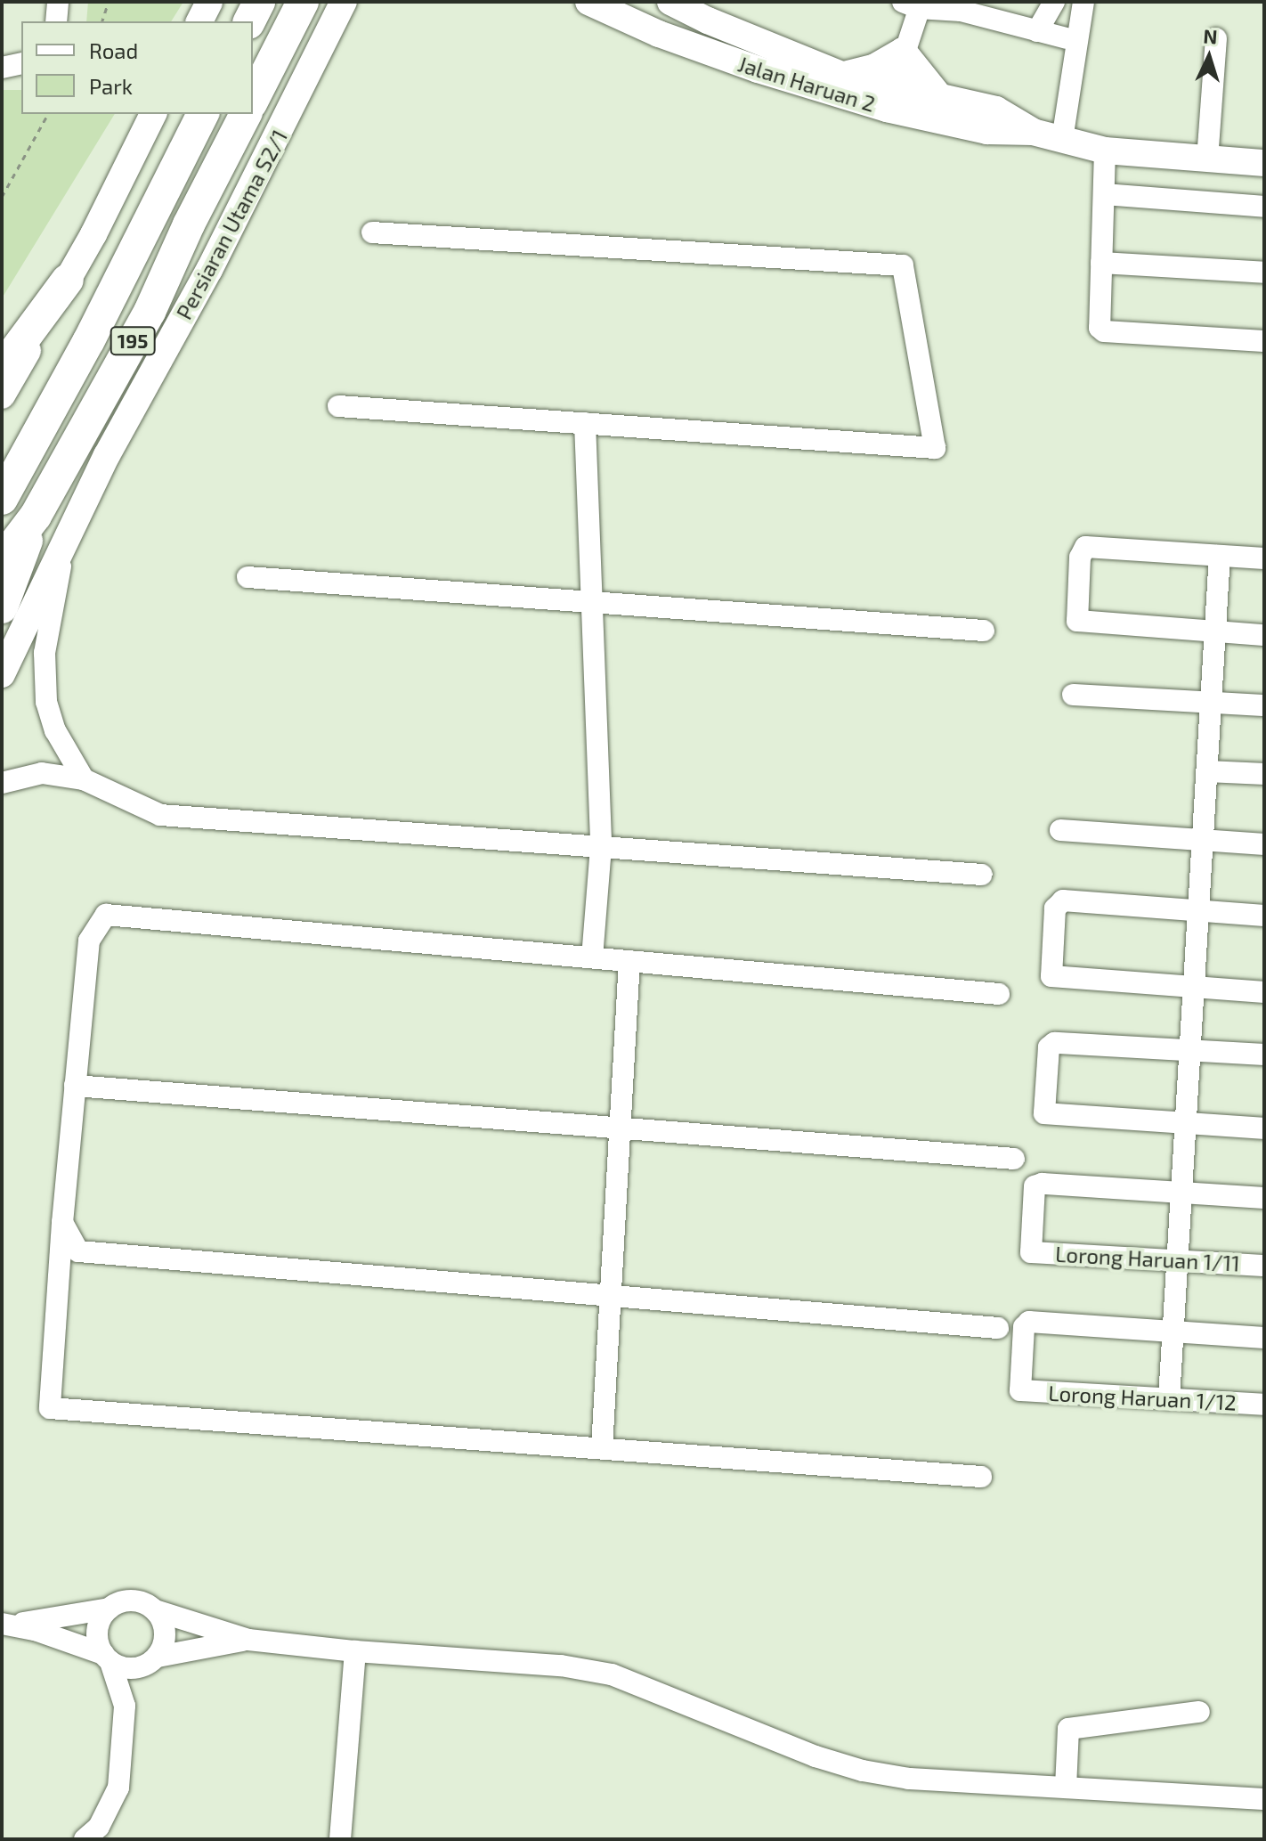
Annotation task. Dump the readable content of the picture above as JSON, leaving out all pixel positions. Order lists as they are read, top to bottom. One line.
{"streets":{"highway":["195"],"main road":["Jalan Haruan 2","Persiaran Utama S2/1"],"street":["Lorong Haruan 1/11","Lorong Haruan 1/12"]},"legend":["Road","Park"],"north":"top"}
